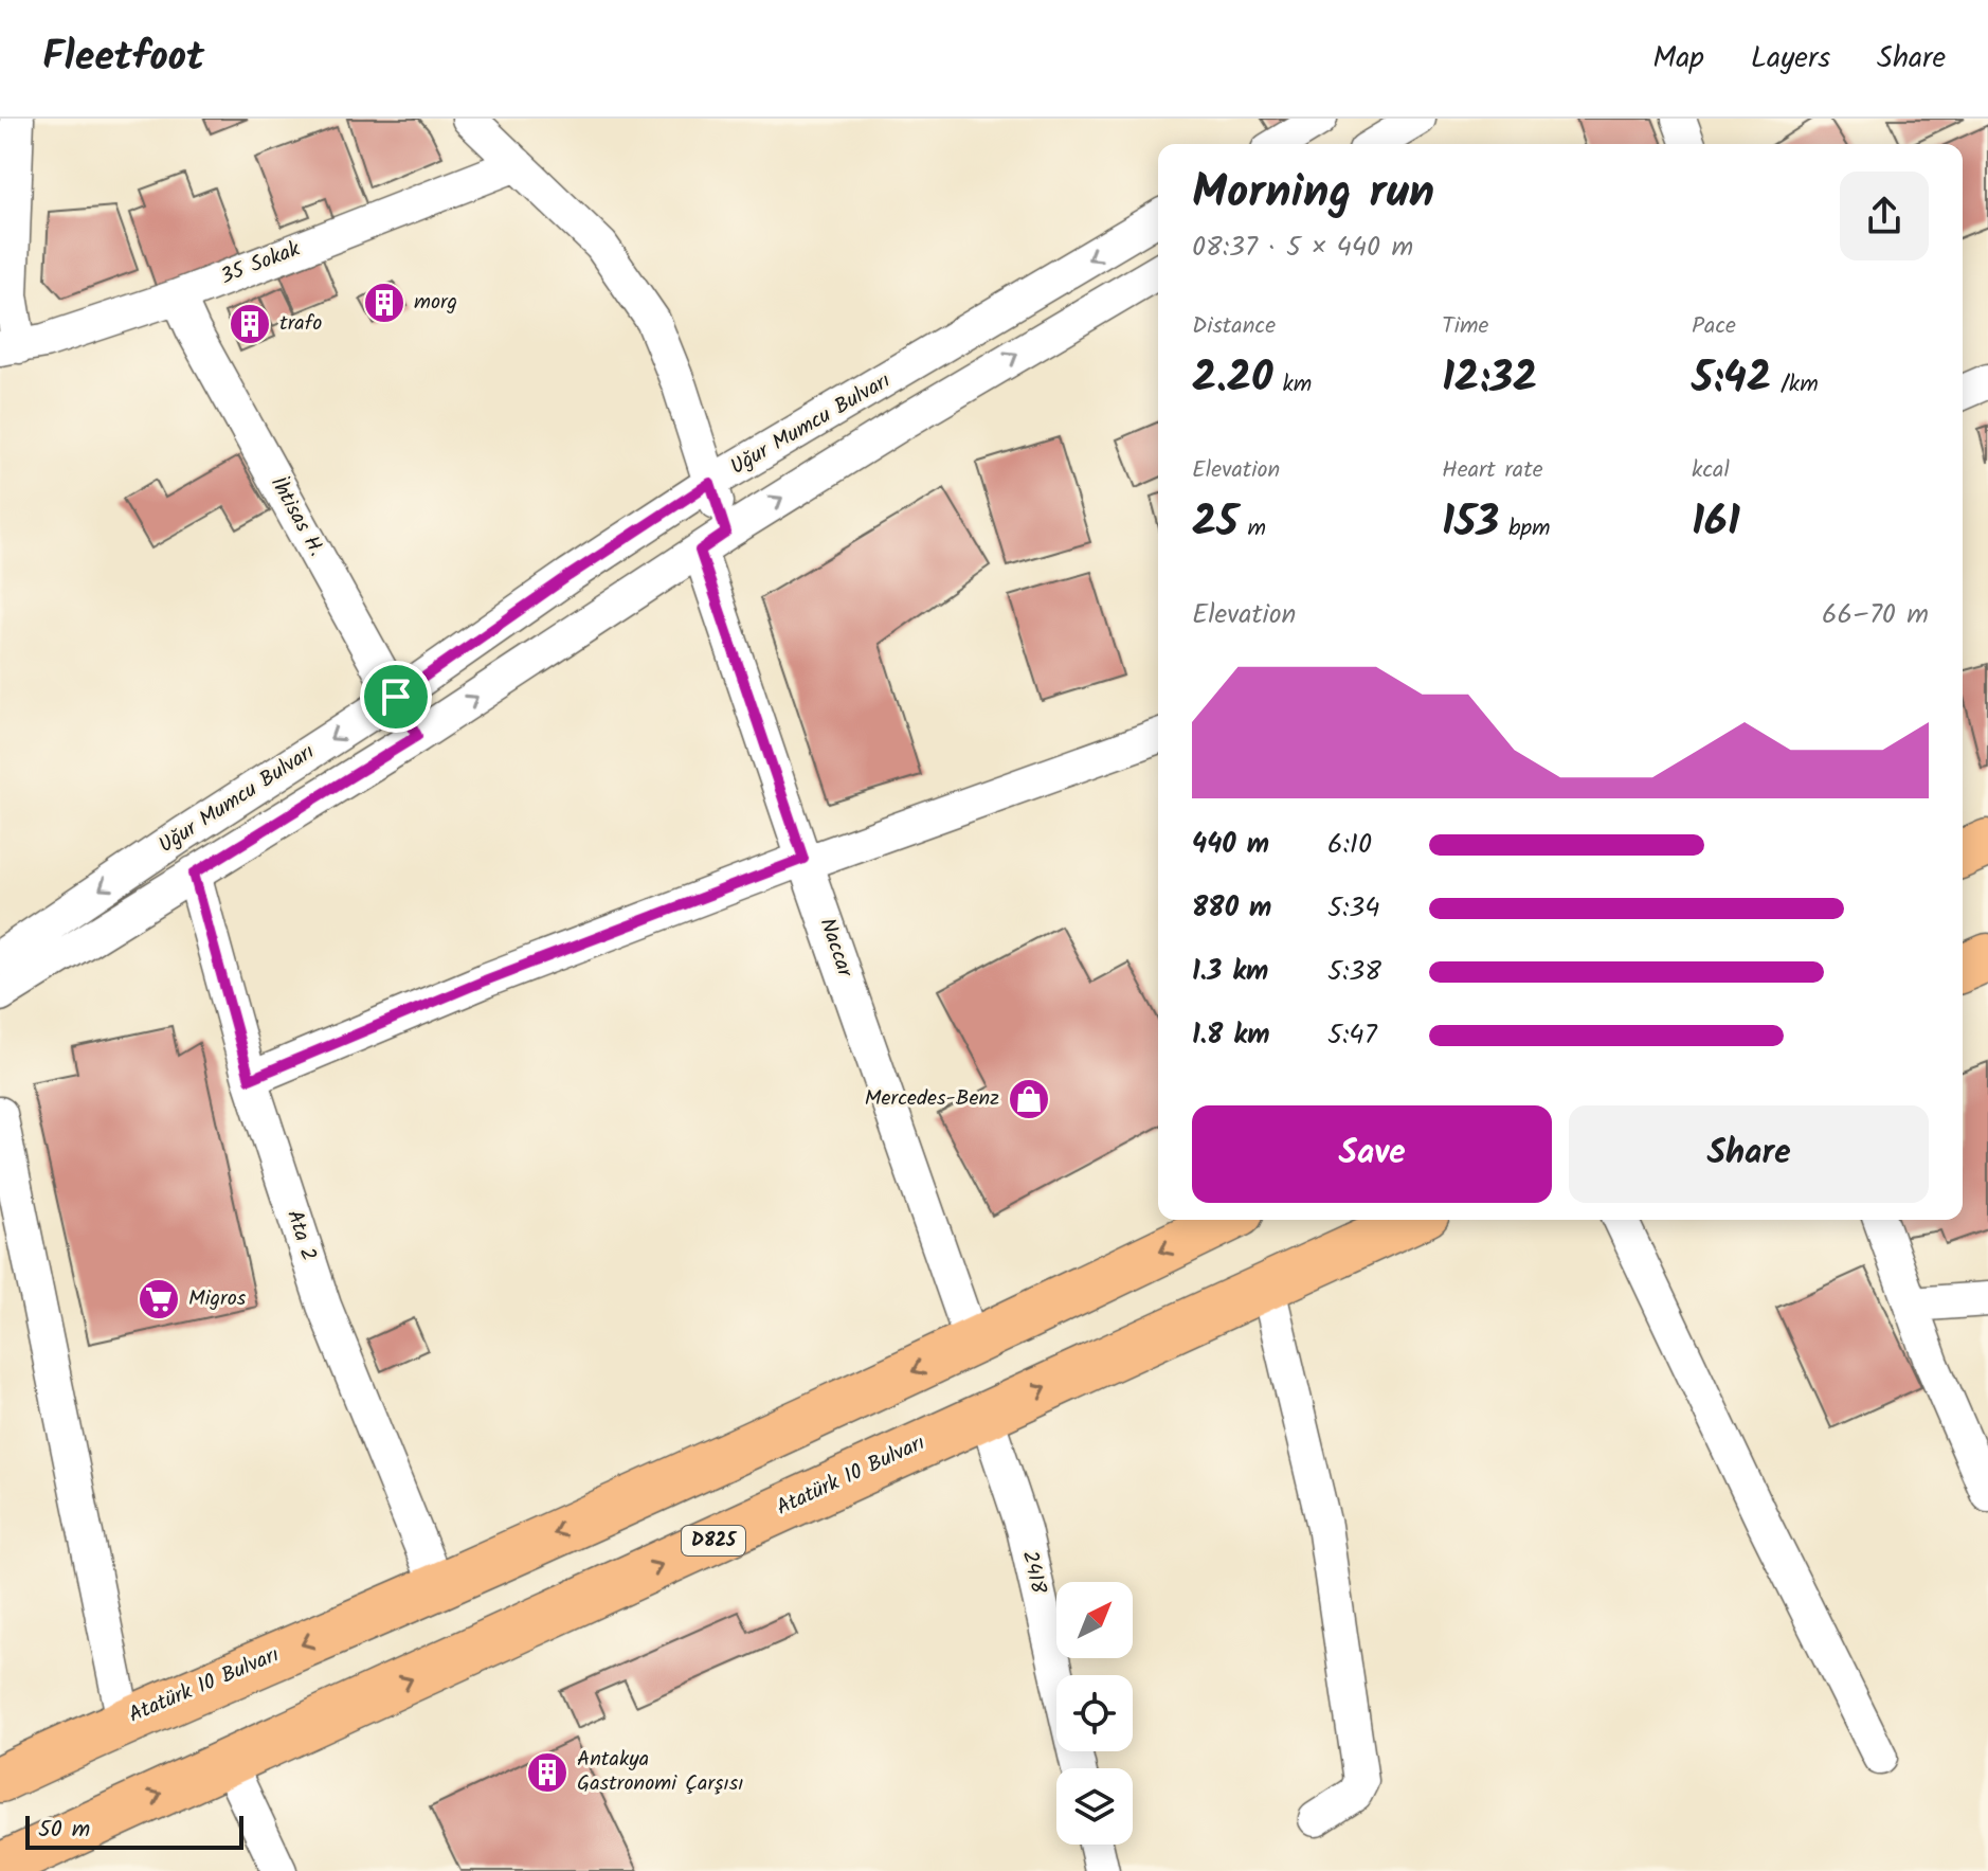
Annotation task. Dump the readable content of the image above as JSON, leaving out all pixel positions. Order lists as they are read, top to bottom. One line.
{"streets":{"highway":["Atatürk 10 Bulvarı","D825"],"street":["35 Sokak","Uğur Mumcu Bulvarı","İhtisas H.","Naccar","Ata 2","2418"]},"crossings":[["35 Sokak","İhtisas H."],["35 Sokak","Naccar"],["Uğur Mumcu Bulvarı","İhtisas H."],["Uğur Mumcu Bulvarı","Naccar"],["Uğur Mumcu Bulvarı","Ata 2"],["Naccar","Atatürk 10 Bulvarı"],["Ata 2","Atatürk 10 Bulvarı"],["Atatürk 10 Bulvarı","2418"]],"places":{"building":["morg","trafo","Antakya Gastronomi Çarşısı"],"shop":["Mercedes-Benz"],"supermarket":["Migros"]},"scale_bar":"50 m","north":"top right","page":{"header":"Fleetfoot","nav":["Map","Layers","Share"],"heading":["Morning run","08:37 · 5 × 440 m"],"stats":[["Distance","2.20 km"],["Time","12:32"],["Pace","5:42 /km"],["Elevation","25 m"],["Heart rate","153 bpm"],["kcal","161"]],"chart":["Elevation","66–70 m"],"list":[{"name":"440 m","note":"6:10"},{"name":"880 m","note":"5:34"},{"name":"1.3 km","note":"5:38"},{"name":"1.8 km","note":"5:47"}],"buttons":["Save","Share"],"scale":"50 m"}}
